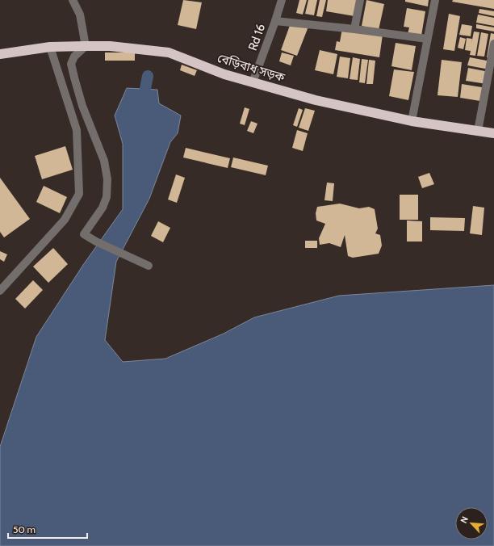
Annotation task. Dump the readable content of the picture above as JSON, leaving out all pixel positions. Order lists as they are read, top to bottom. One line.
{"streets":{"highway":["বেড়িবাধ সড়ক"],"street":["Rd 16"]},"crossings":[["Rd 16","বেড়িবাধ সড়ক"]],"scale_bar":"50 m","north":"top left"}
